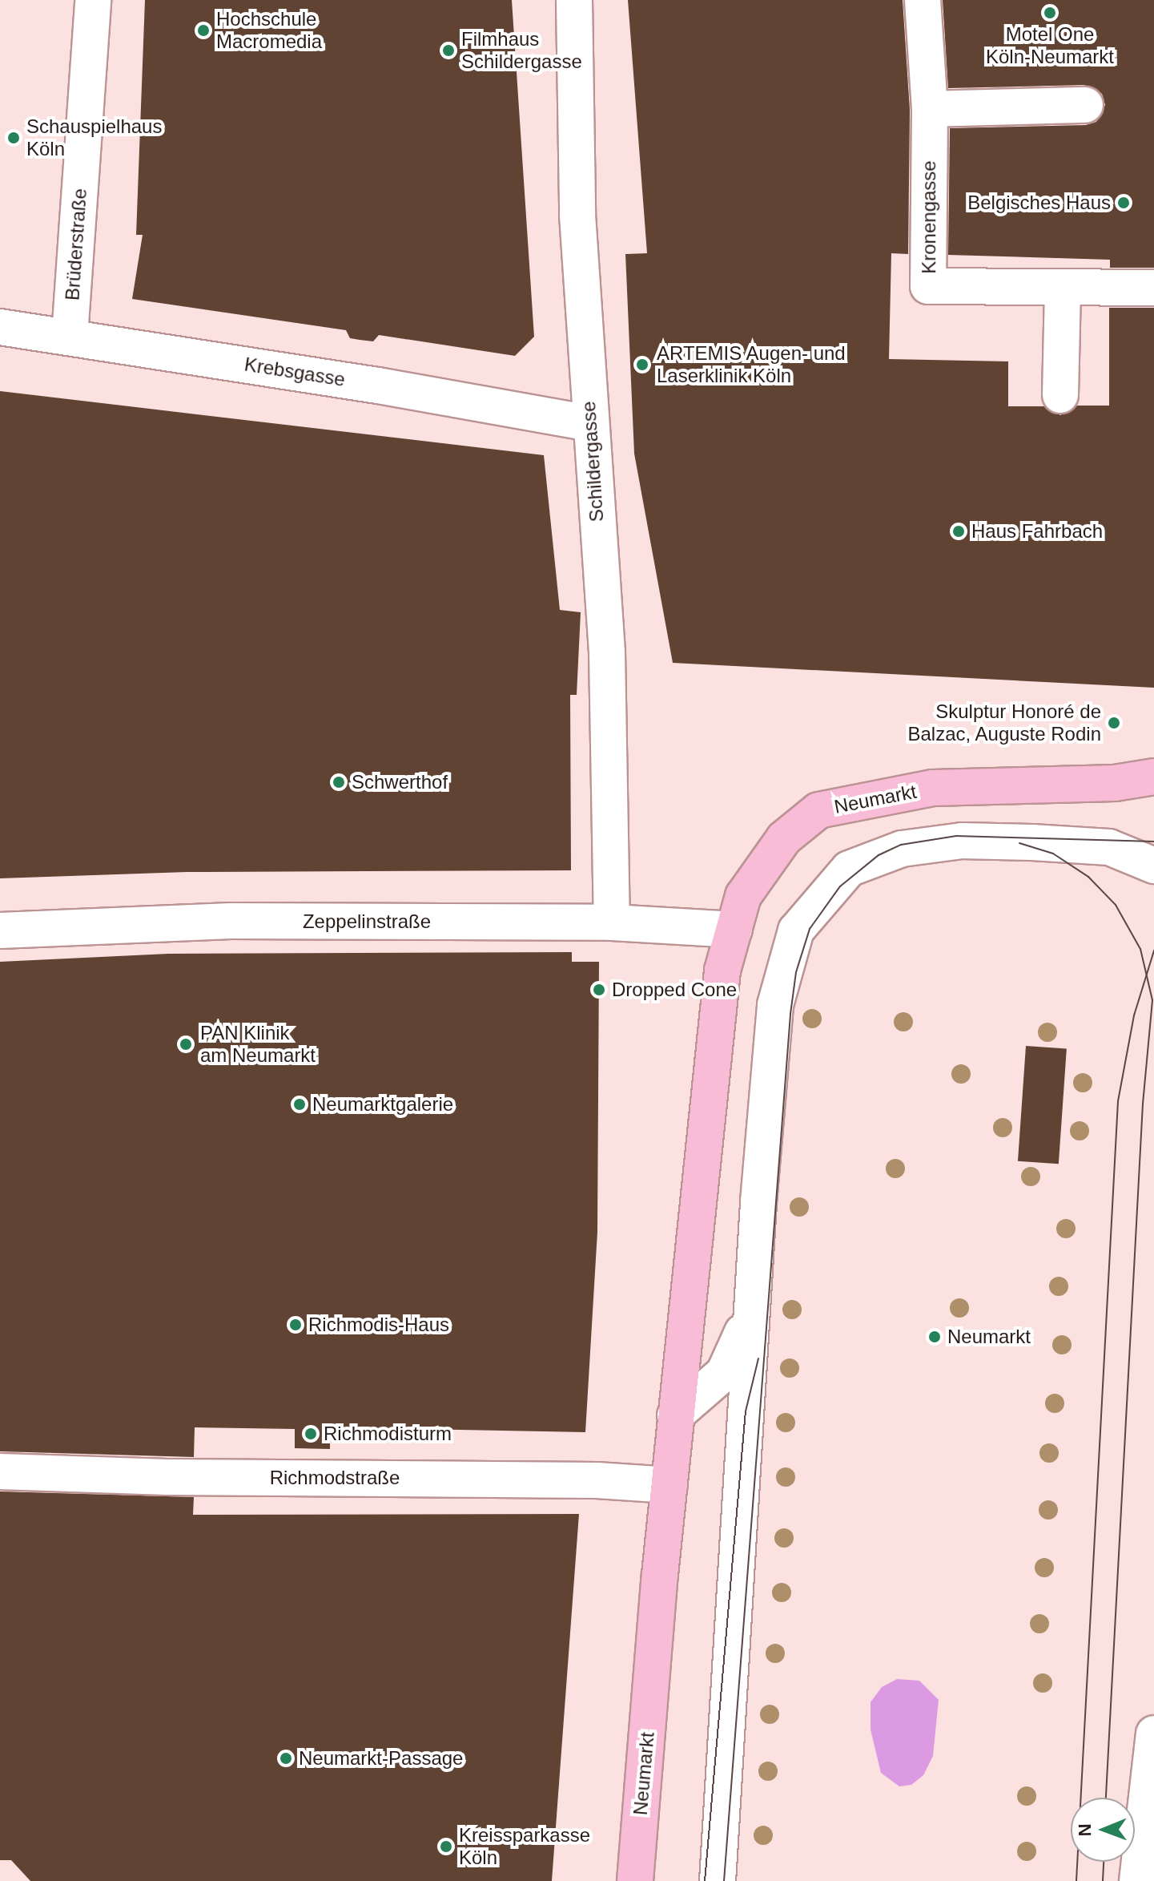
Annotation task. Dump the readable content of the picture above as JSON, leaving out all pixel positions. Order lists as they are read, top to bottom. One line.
{"streets":{"main road":["Neumarkt"],"street":["Kronengasse","Brüderstraße","Krebsgasse","Schildergasse","Zeppelinstraße","Richmodstraße"]},"crossings":[["Brüderstraße","Krebsgasse"],["Krebsgasse","Schildergasse"],["Schildergasse","Zeppelinstraße"],["Neumarkt","Zeppelinstraße"],["Neumarkt","Richmodstraße"]],"places":["Motel One Köln-Neumarkt","Hochschule Macromedia","Filmhaus Schildergasse","Schauspielhaus Köln","Belgisches Haus","ARTEMIS Augen- und Laserklinik Köln","Haus Fahrbach","Skulptur Honoré de Balzac, Auguste Rodin","Schwerthof","Dropped Cone","PAN Klinik am Neumarkt","Neumarktgalerie","Richmodis-Haus","Neumarkt","Richmodisturm","Neumarkt-Passage","Kreissparkasse Köln"],"north":"left"}
